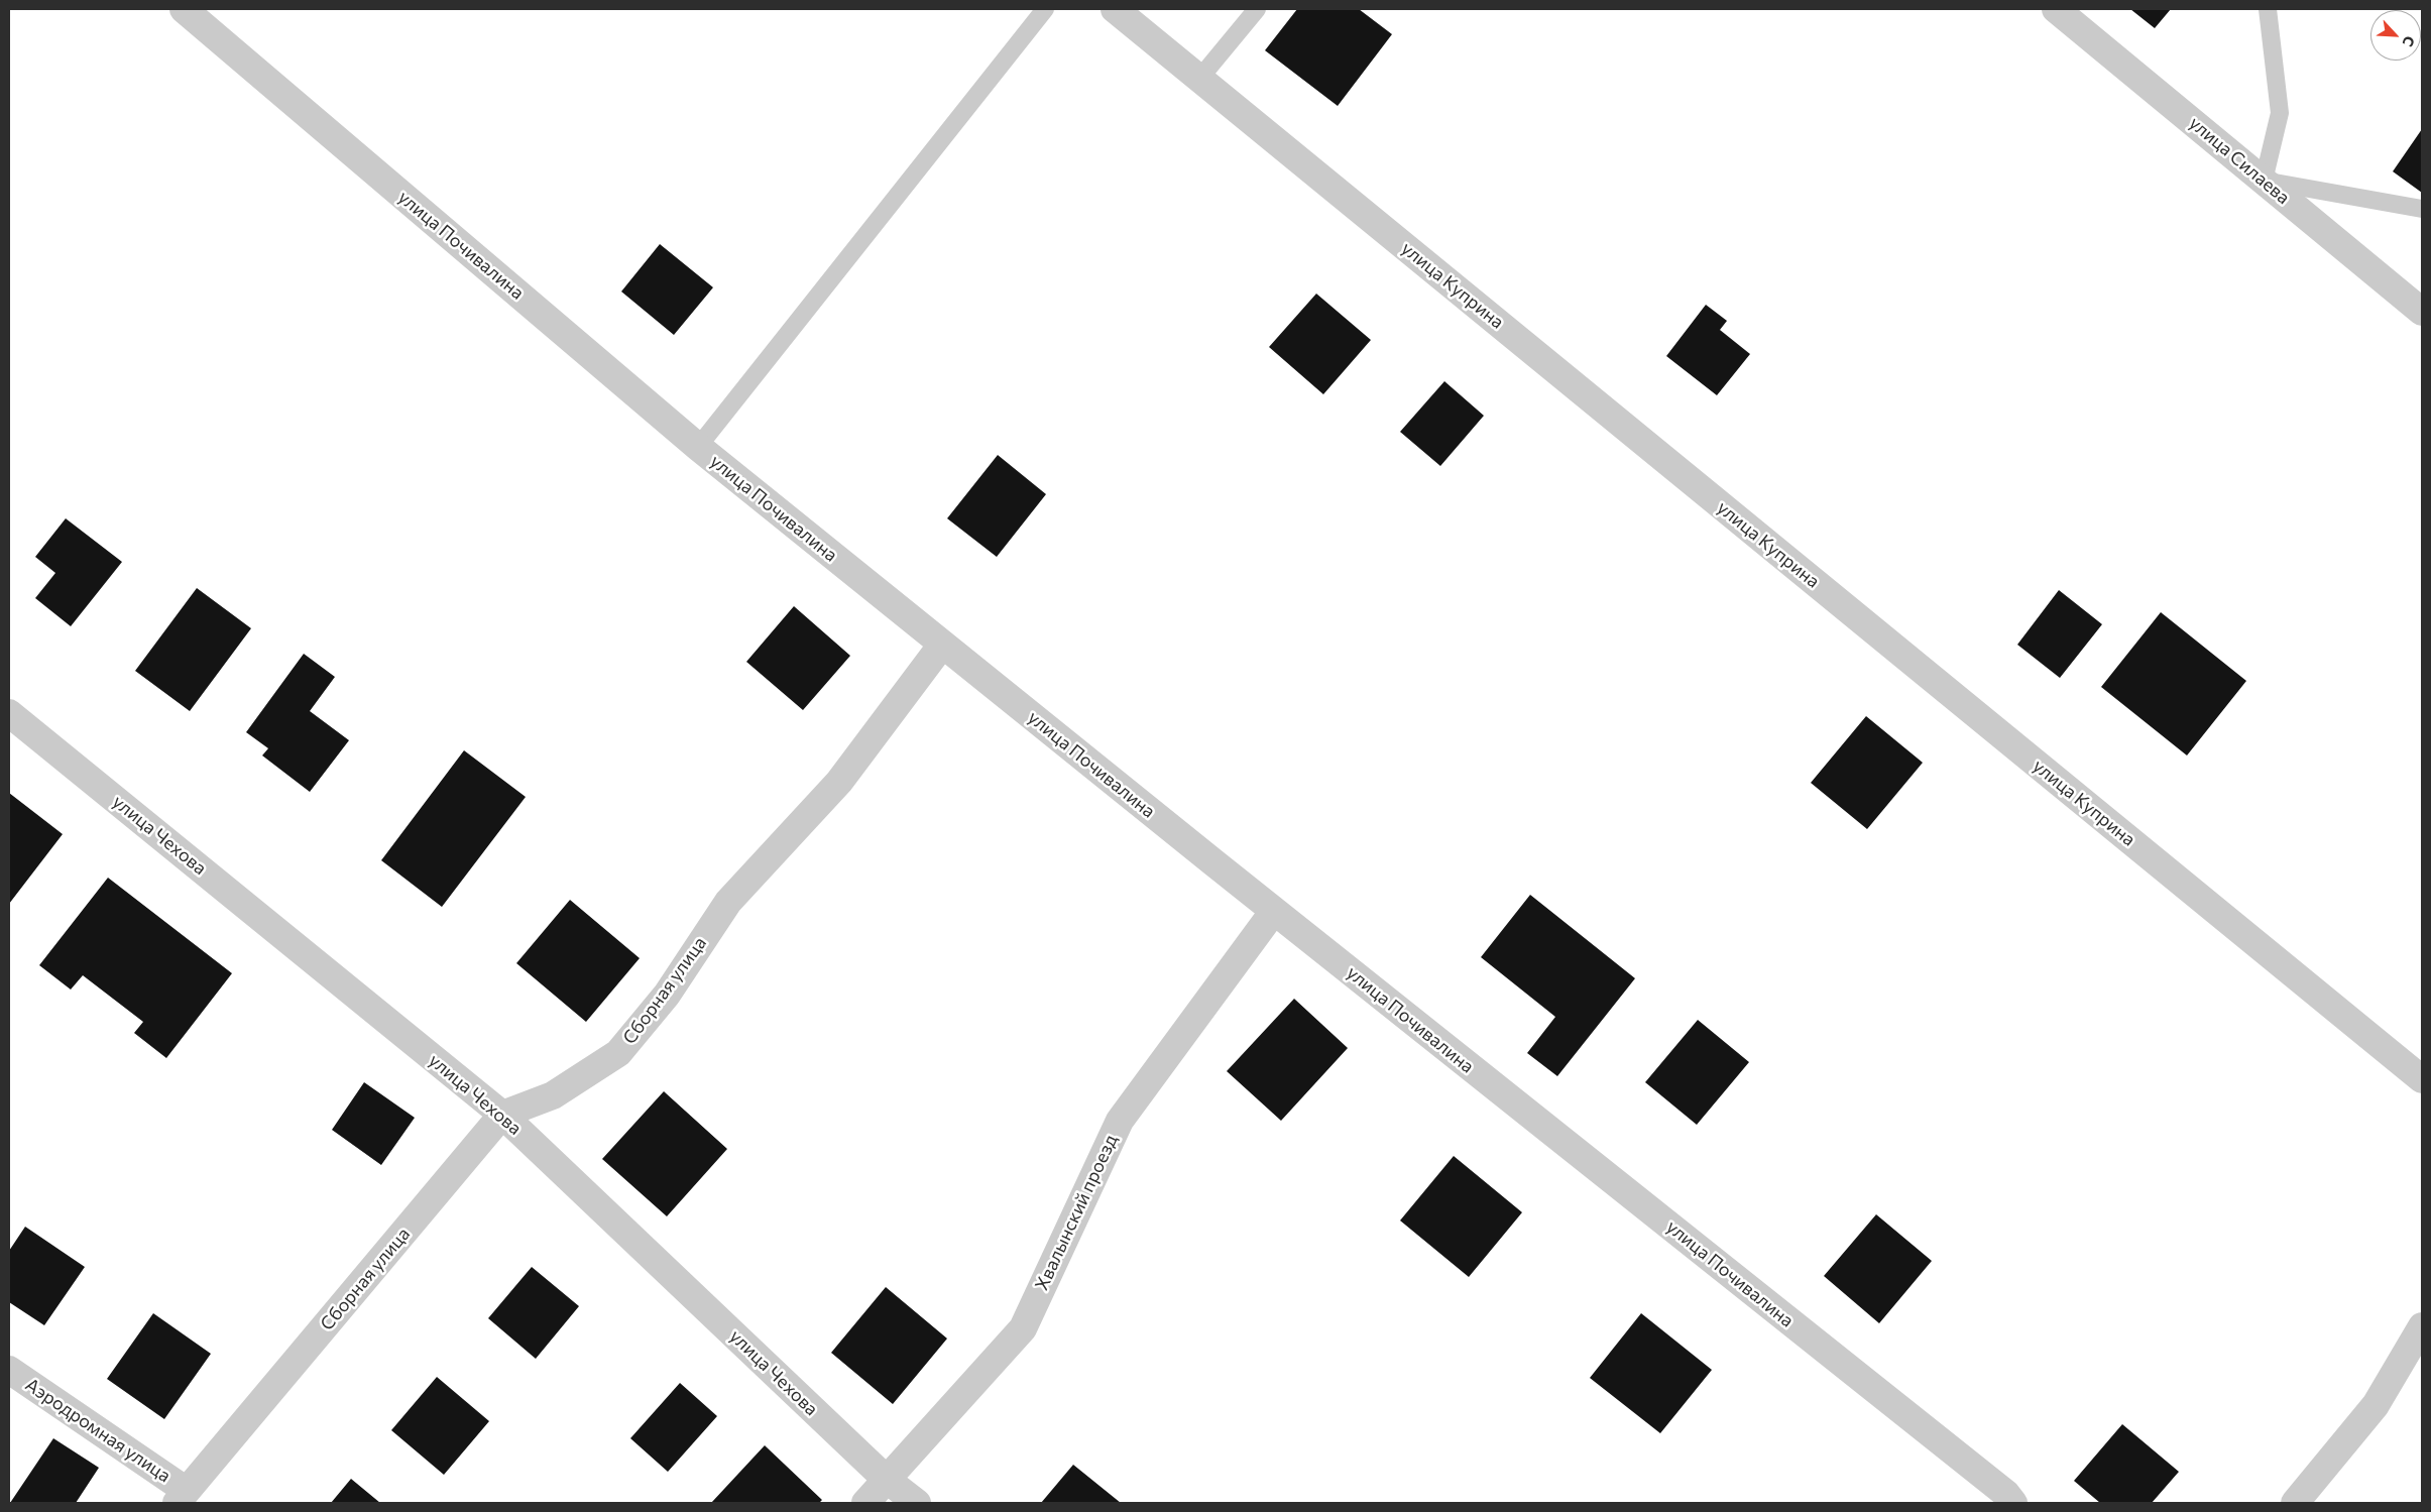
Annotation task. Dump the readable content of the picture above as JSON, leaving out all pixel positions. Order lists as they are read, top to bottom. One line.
{"streets":{"street":["улица Силаева","улица Почивалина","улица Куприна","улица Чехова","Сборная улица","Хвалынский проезд","Аэродромная улица"]},"crossings":[["улица Почивалина","Сборная улица"],["улица Почивалина","Хвалынский проезд"],["улица Чехова","Сборная улица"],["улица Чехова","Хвалынский проезд"],["Сборная улица","Аэродромная улица"]],"north":"bottom right"}
